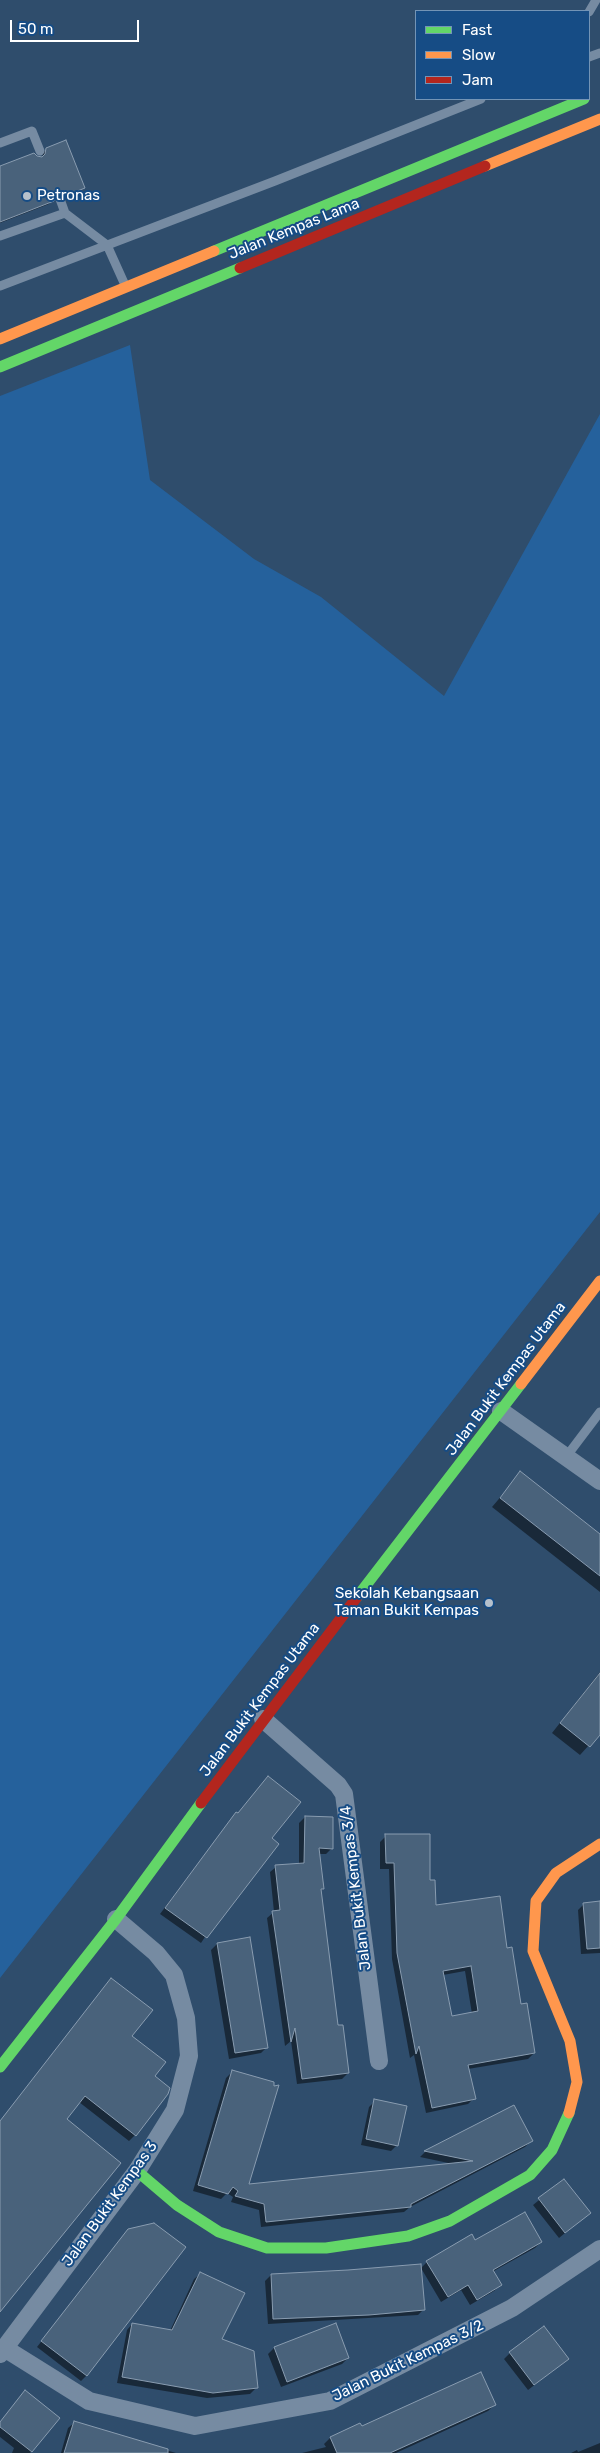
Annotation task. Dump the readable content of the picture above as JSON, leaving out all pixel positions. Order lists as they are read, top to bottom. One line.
{"streets":{"street":["Jalan Kempas Lama","Jalan Bukit Kempas Utama","Jalan Bukit Kempas 3/4","Jalan Bukit Kempas 3","Jalan Bukit Kempas 3/2"]},"crossings":[["Jalan Bukit Kempas Utama","Jalan Bukit Kempas 3/4"],["Jalan Bukit Kempas Utama","Jalan Bukit Kempas 3"],["Jalan Bukit Kempas 3","Jalan Bukit Kempas 3/2"]],"places":["Petronas","Sekolah Kebangsaan Taman Bukit Kempas"],"legend":["Fast","Slow","Jam"],"scale_bar":"50 m"}
